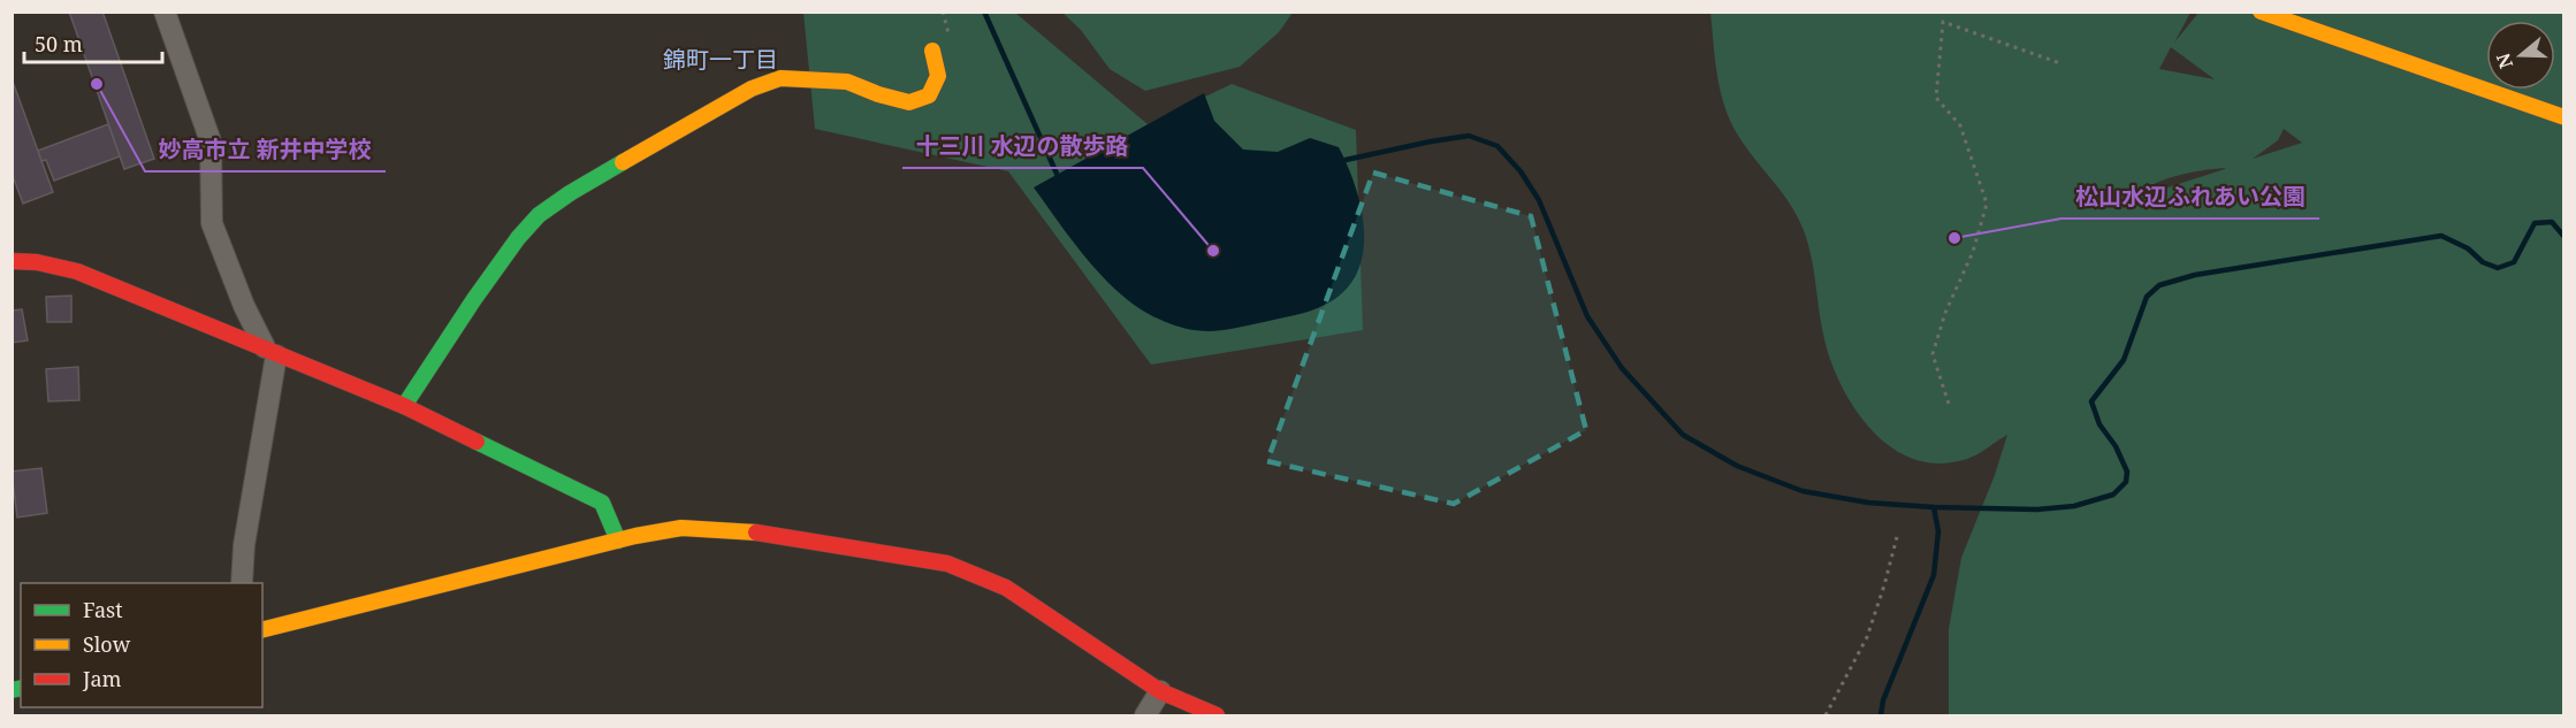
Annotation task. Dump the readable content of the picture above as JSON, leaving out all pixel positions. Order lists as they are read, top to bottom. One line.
{"districts":["錦町一丁目"],"places":["妙高市立 新井中学校","松山水辺ふれあい公園","十三川 水辺の散歩路"],"legend":["Fast","Slow","Jam"],"scale_bar":"50 m","north":"left"}
